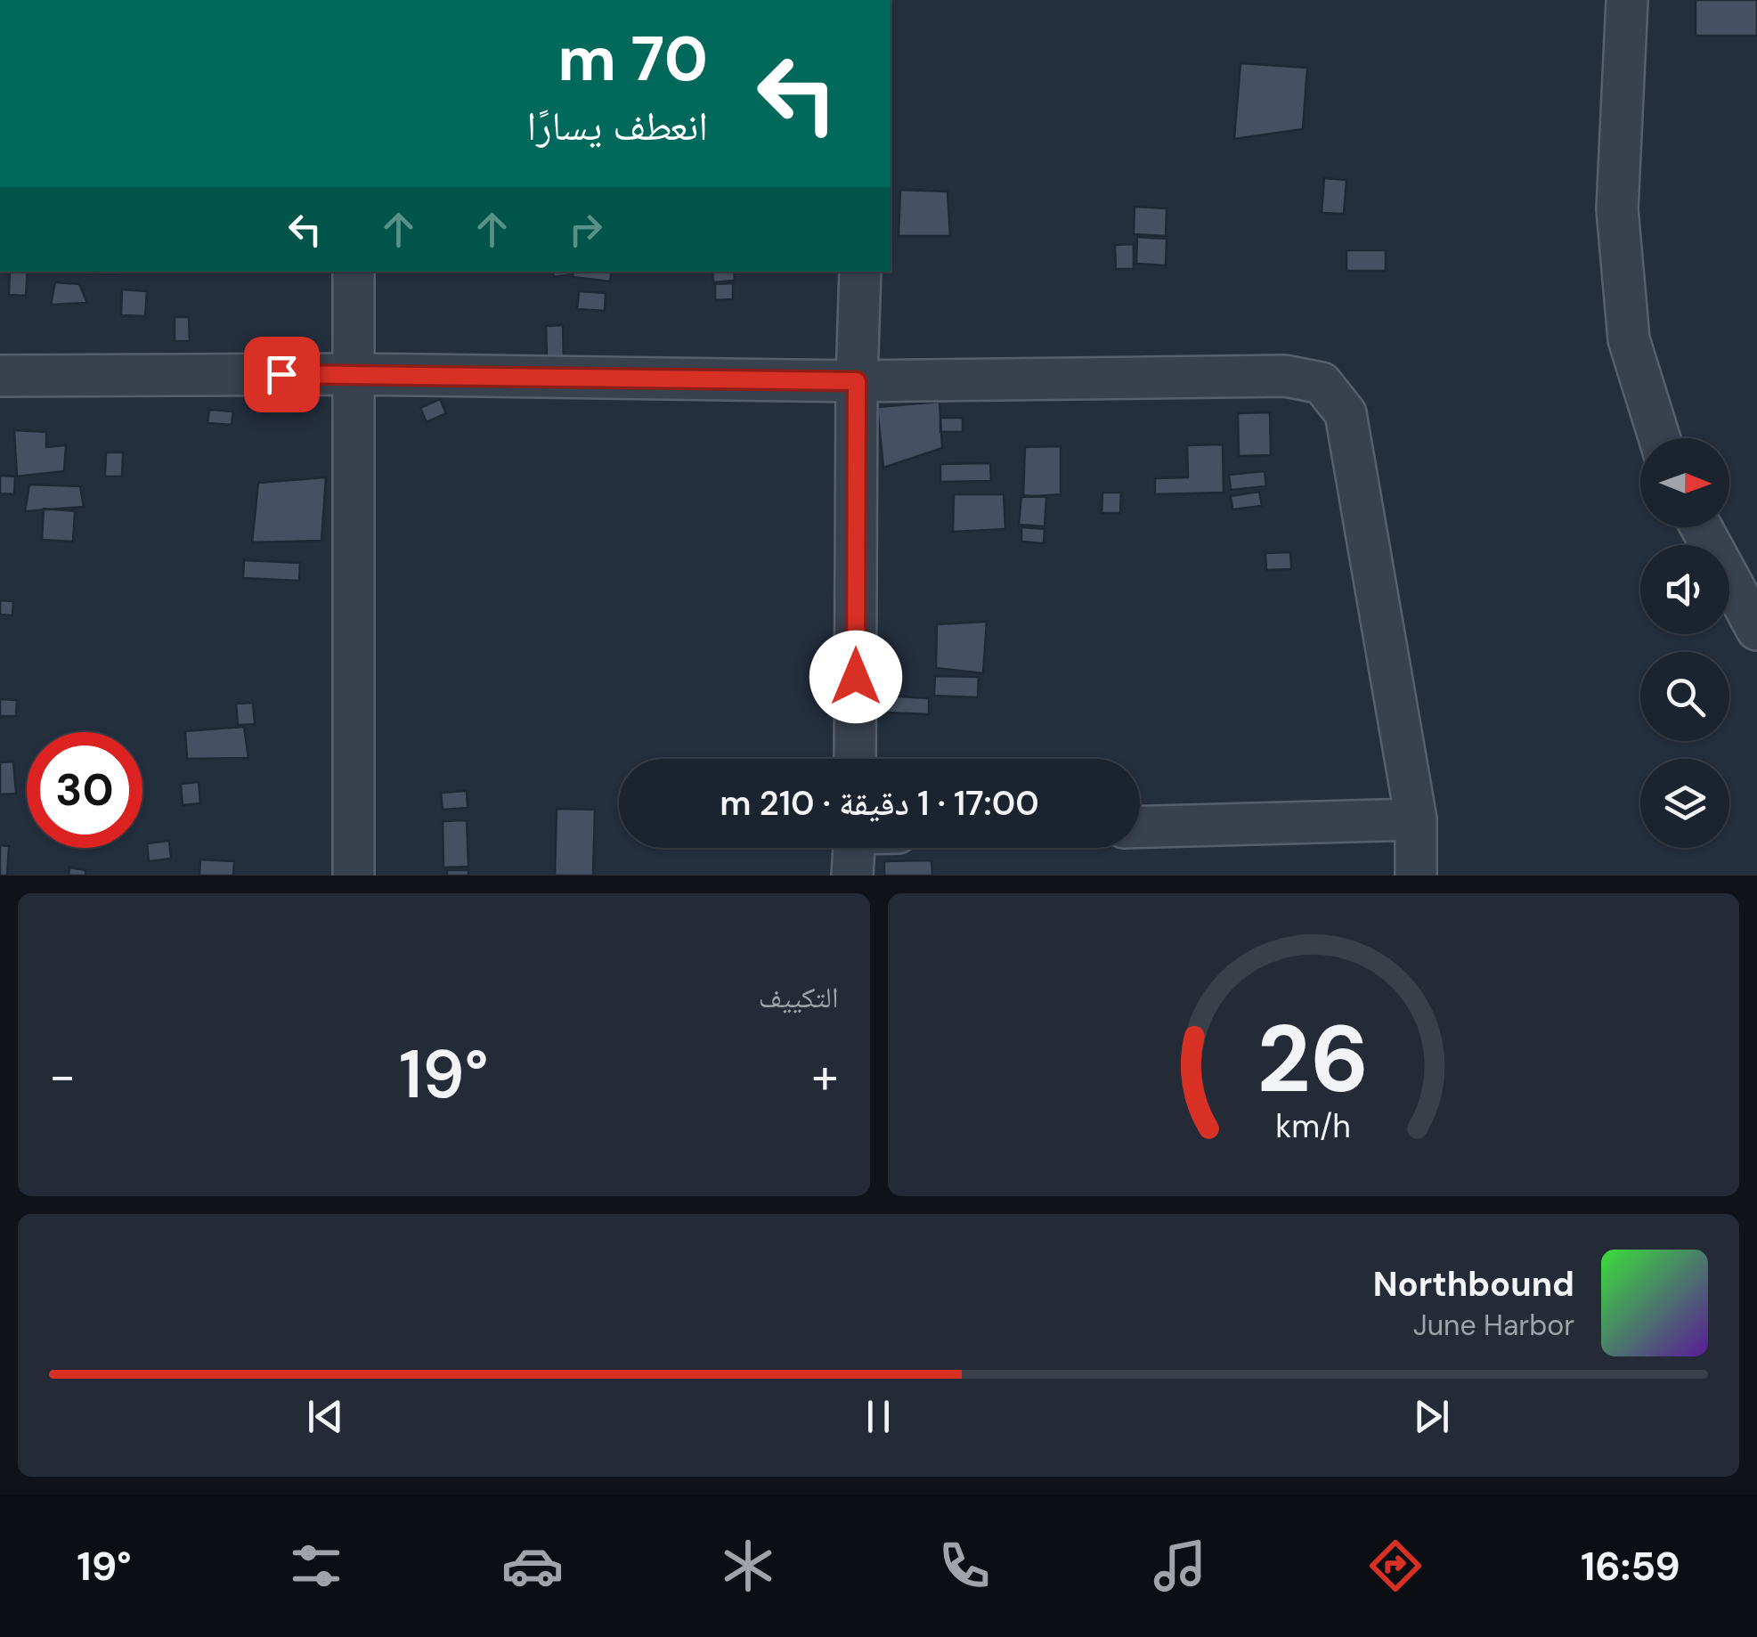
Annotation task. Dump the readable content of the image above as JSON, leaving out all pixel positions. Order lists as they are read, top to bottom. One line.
{"north":"right","page":{"turn":["70 m","انعطف يسارًا"],"limit":"30","trip":"17:00 · 1 دقيقة · 210 m","tile":"التكييف","heat":["−","19°","+"],"song":["Northbound","June Harbor"],"tabs":["16:59","19°"],"gauge":["26","km/h"]}}
